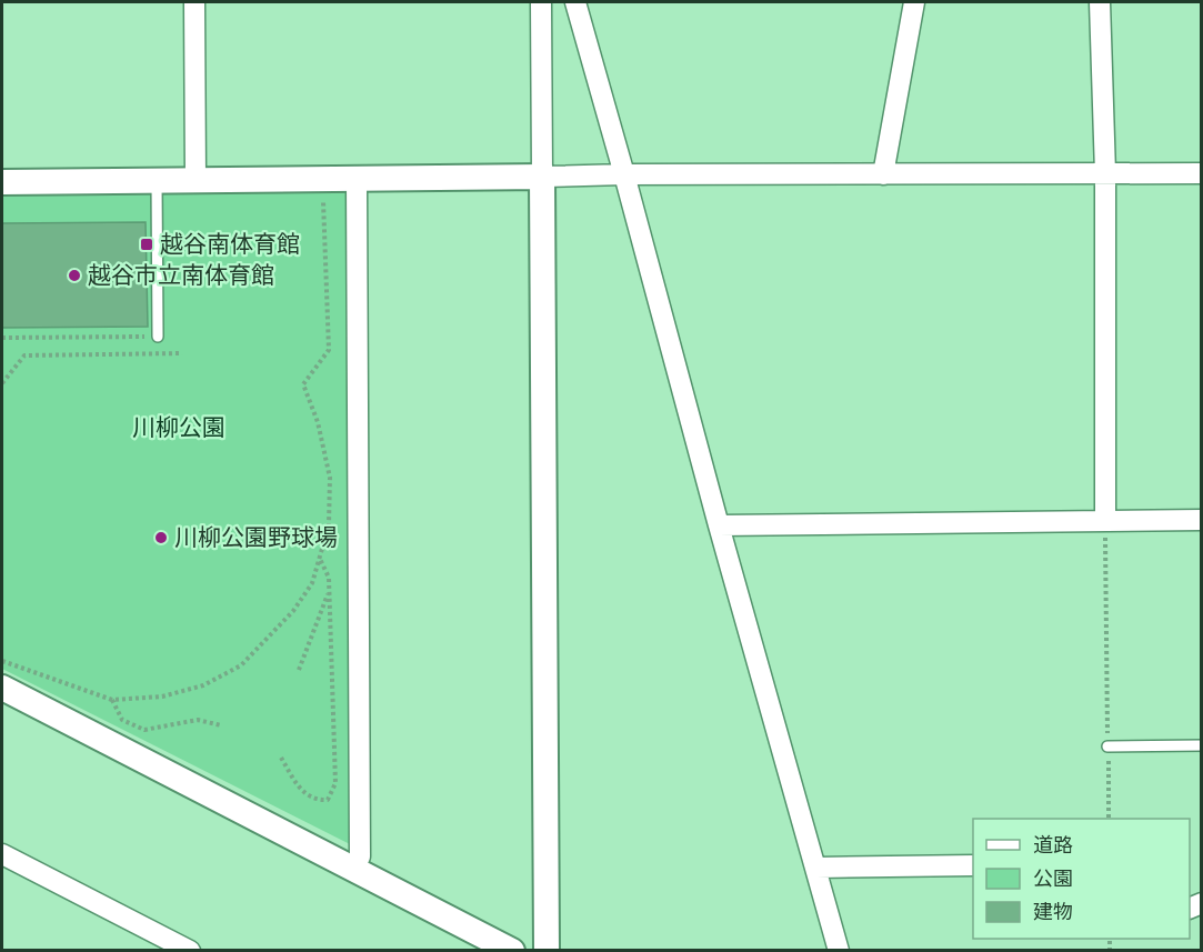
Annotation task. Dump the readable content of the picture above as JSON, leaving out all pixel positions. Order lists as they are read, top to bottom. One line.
{"parks":["川柳公園"],"places":{"transit":["越谷南体育館"],"other":["越谷市立南体育館","川柳公園野球場"]},"legend":["道路","公園","建物"]}
